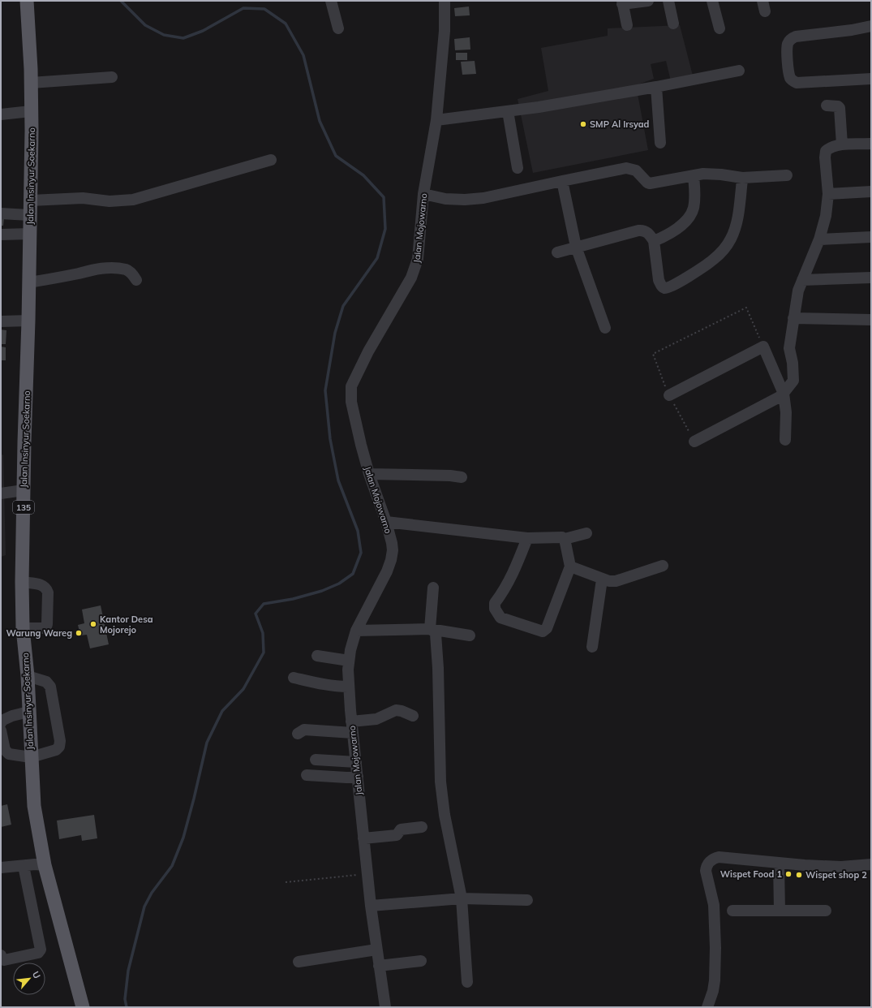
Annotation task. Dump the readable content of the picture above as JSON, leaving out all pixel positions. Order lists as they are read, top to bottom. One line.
{"streets":{"main road":["Jalan Insinyur Soekarno","135"],"street":["Jalan Mojowarno"]},"places":["SMP Al Irsyad","Kantor Desa Mojorejo","Warung Wareg","Wispet Food 1","Wispet shop 2"],"north":"top right"}
